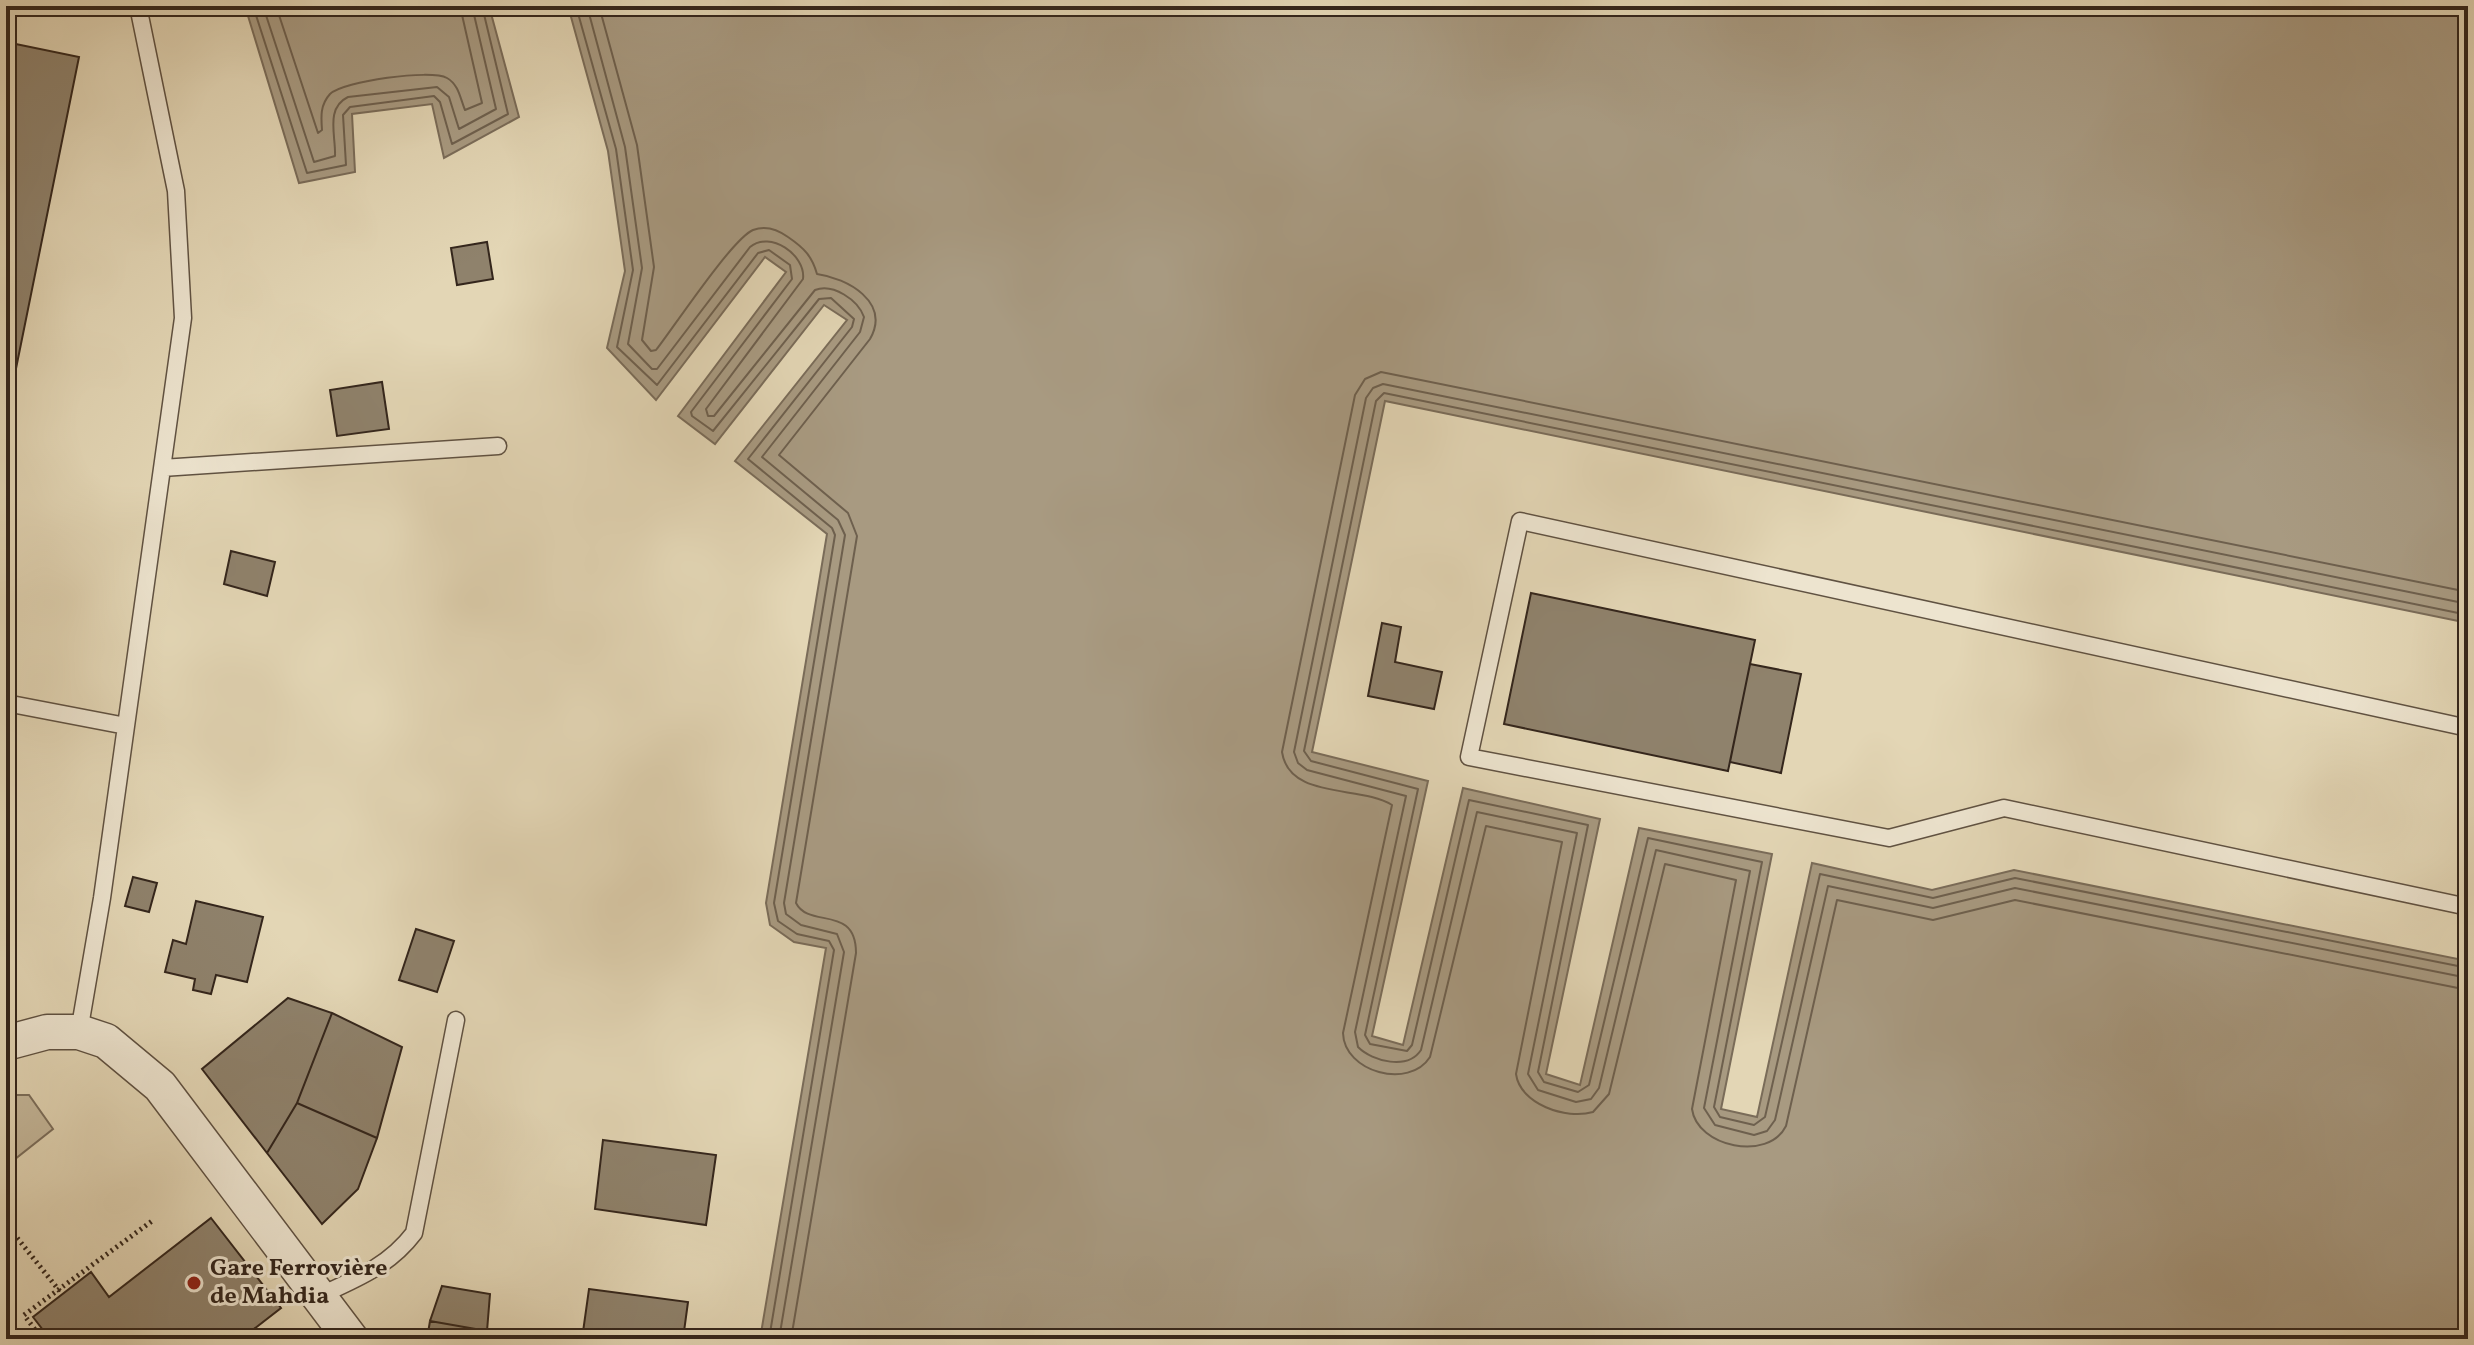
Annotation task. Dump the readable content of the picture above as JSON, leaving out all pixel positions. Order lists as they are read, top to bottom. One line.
{"places":["Gare Ferrovière de Mahdia"]}
